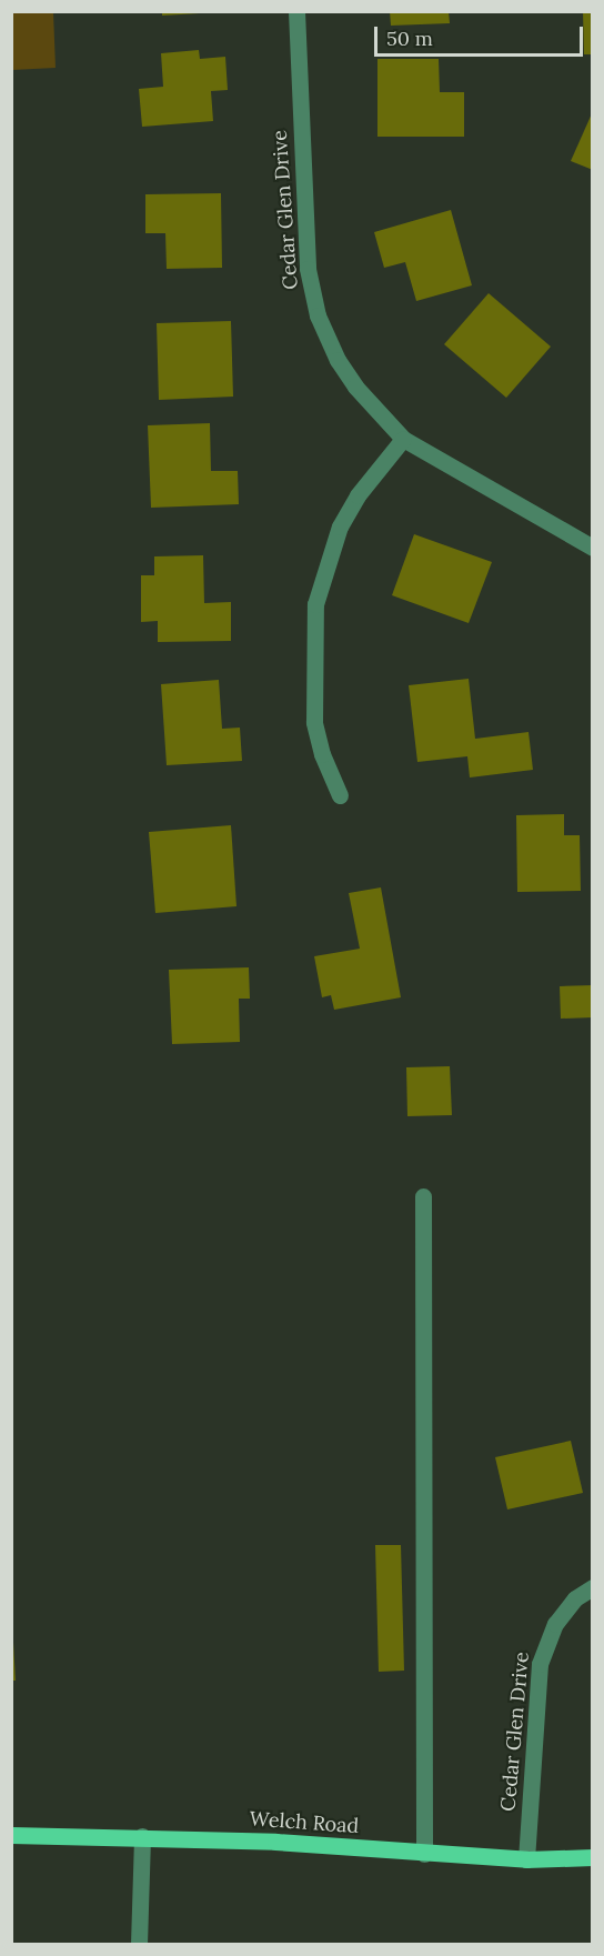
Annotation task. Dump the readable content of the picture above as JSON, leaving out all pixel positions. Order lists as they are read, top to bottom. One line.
{"streets":{"main road":["Welch Road"],"street":["Cedar Glen Drive"]},"crossings":[["Cedar Glen Drive","Welch Road"]],"scale_bar":"50 m"}
